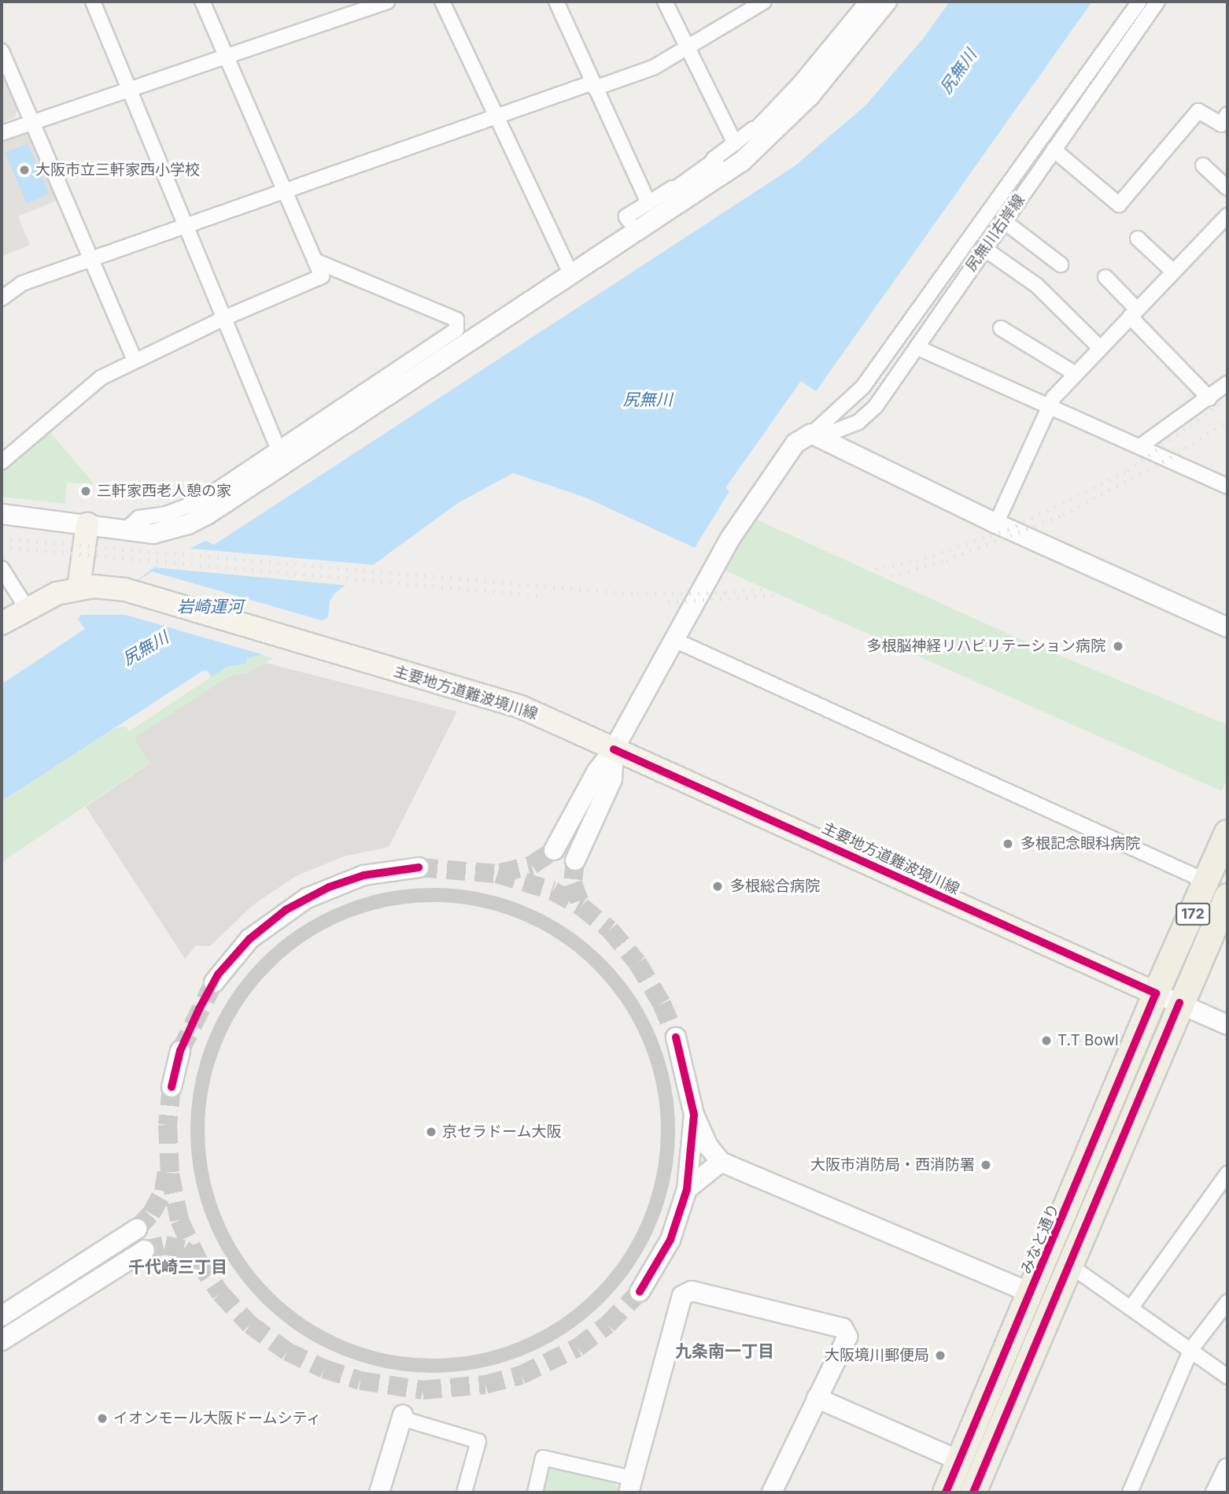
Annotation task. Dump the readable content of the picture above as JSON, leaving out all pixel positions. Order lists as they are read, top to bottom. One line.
{"streets":{"highway":["172","みなと通り"],"main road":["主要地方道難波境川線"],"street":["尻無川右岸線"]},"crossings":[["主要地方道難波境川線","みなと通り"]],"districts":["千代崎三丁目","九条南一丁目"],"water":["尻無川","岩崎運河"],"places":["大阪市立三軒家西小学校","三軒家西老人憩の家","多根脳神経リハビリテーション病院","多根記念眼科病院","多根総合病院","T.T Bowl","京セラドーム大阪","大阪市消防局・西消防署","大阪境川郵便局","イオンモール大阪ドームシティ"]}
